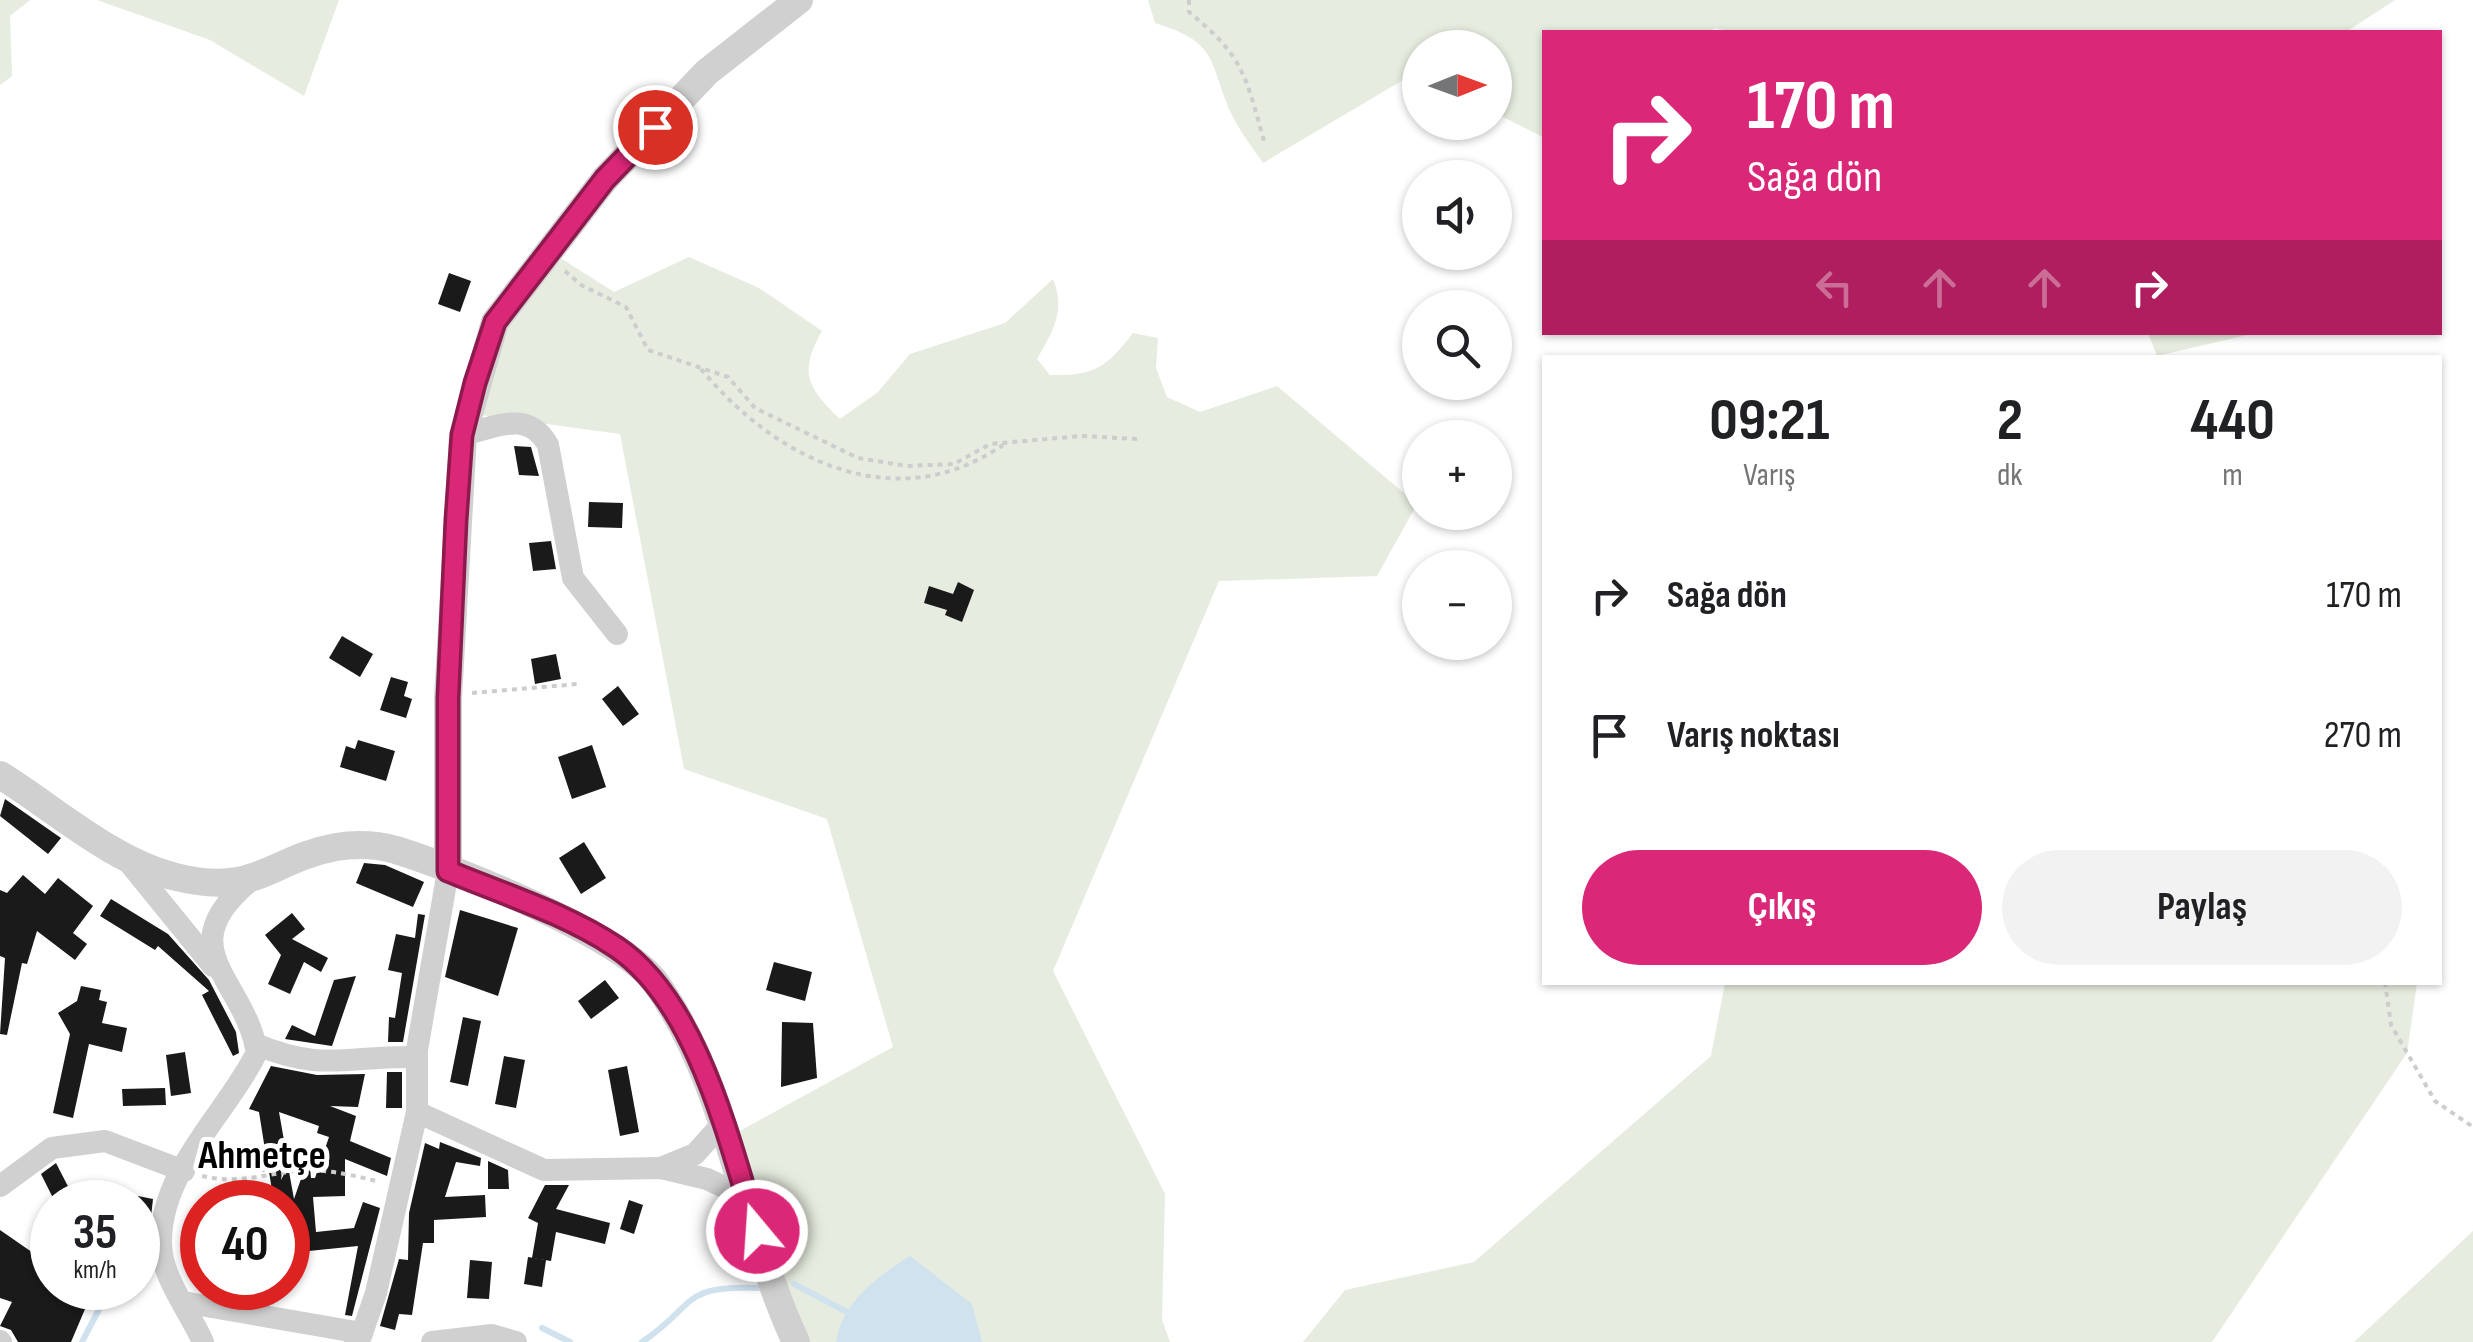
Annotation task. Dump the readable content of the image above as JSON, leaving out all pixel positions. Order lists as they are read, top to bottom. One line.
{"districts":["Ahmetçe"],"north":"right","page":{"map_buttons":["+","−"],"turn":["170 m","Sağa dön"],"eta":["09:21","Varış","2","dk","440","m"],"list":[{"name":"Sağa dön","value":"170 m"},{"name":"Varış noktası","value":"270 m"}],"buttons":["Çıkış","Paylaş"],"speed":"35 km/h","limit":"40"}}
